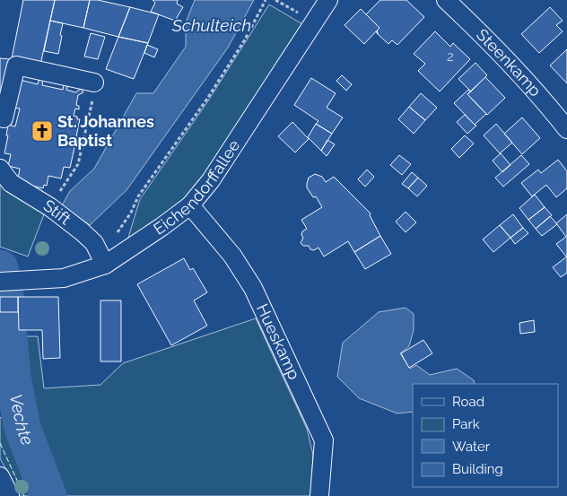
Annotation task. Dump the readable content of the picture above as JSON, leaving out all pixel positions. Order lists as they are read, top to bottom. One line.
{"streets":{"street":["Steenkamp","Eichendorffallee","Stift","Hueskamp"]},"crossings":[["Eichendorffallee","Stift"],["Eichendorffallee","Hueskamp"]],"water":["Schulteich","Vechte"],"places":{"church":["St. Johannes Baptist"]},"house_numbers":["2"],"legend":["Road","Park","Water","Building"]}
